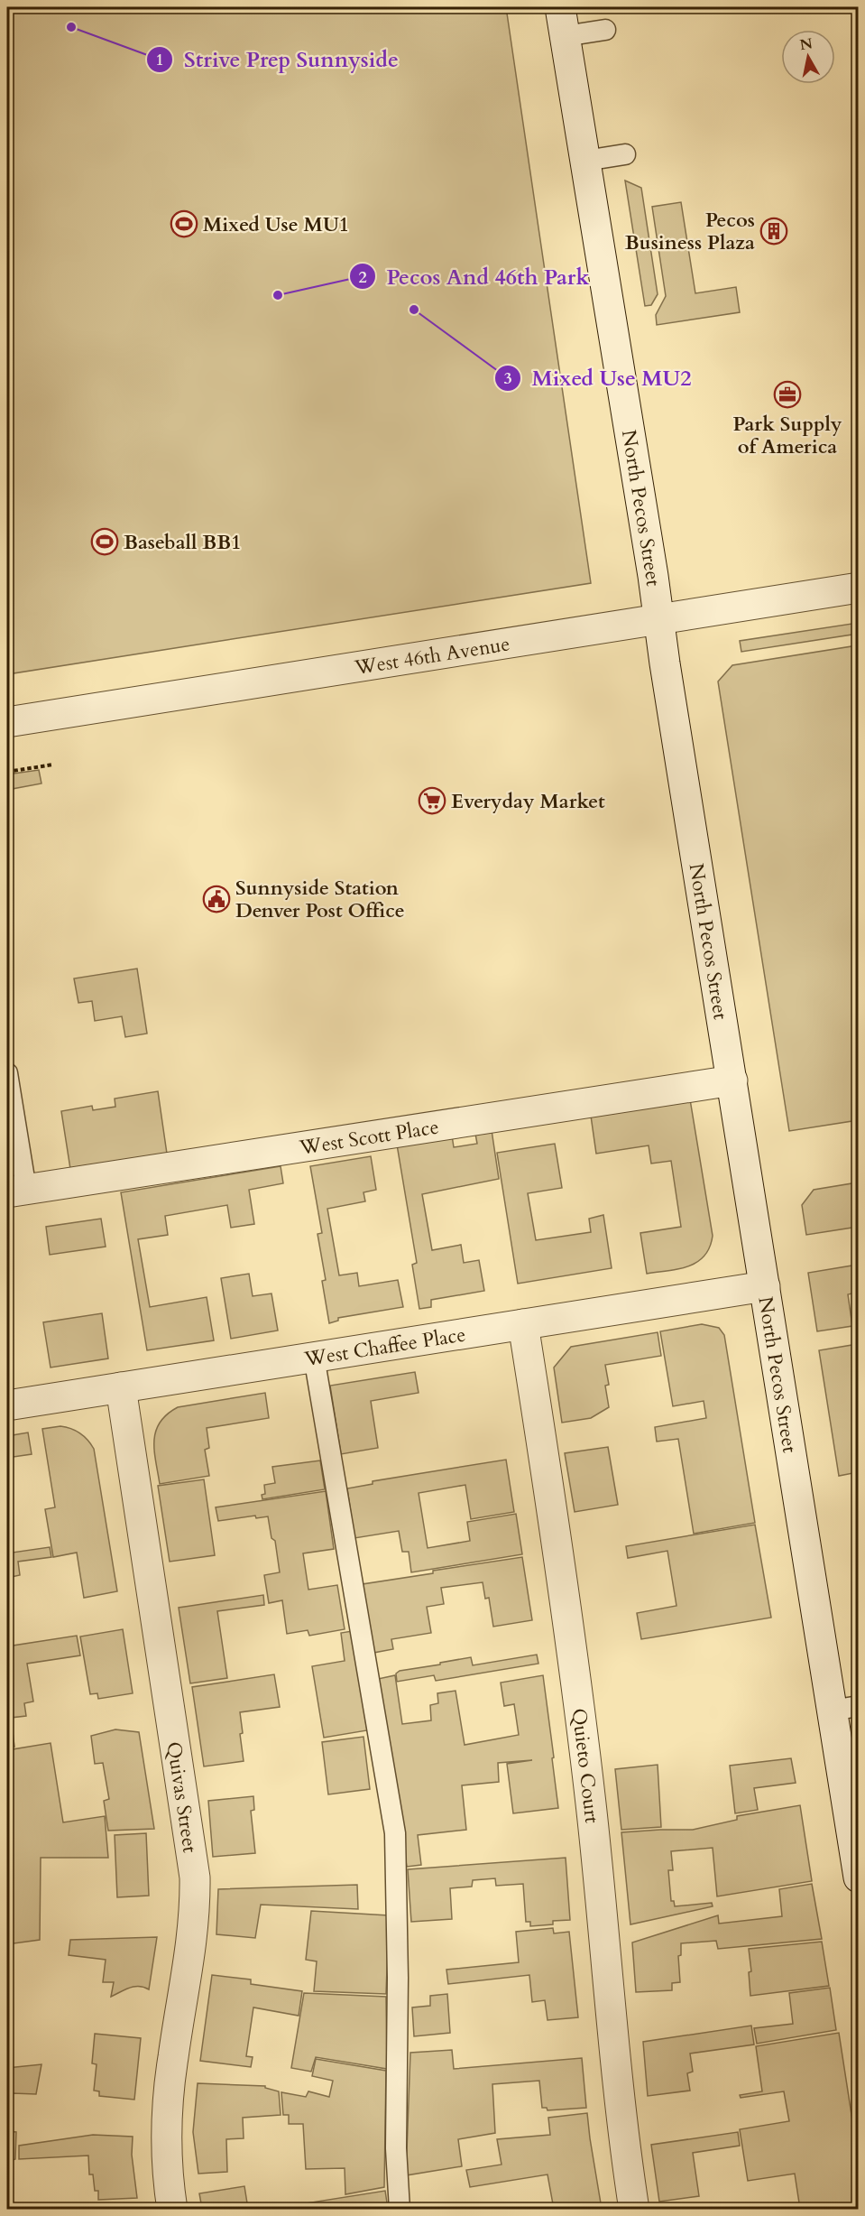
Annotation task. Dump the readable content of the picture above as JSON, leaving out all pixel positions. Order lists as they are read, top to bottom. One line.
{"streets":{"street":["North Pecos Street","West 46th Avenue","West Scott Place","West Chaffee Place","Quieto Court","Quivas Street"]},"crossings":[["North Pecos Street","West 46th Avenue"],["North Pecos Street","West Scott Place"],["North Pecos Street","West Chaffee Place"],["West Chaffee Place","Quieto Court"],["West Chaffee Place","Quivas Street"]],"places":{"other":["Strive Prep Sunnyside","Pecos And 46th Park","Mixed Use MU2"],"sports":["Mixed Use MU1","Baseball BB1"],"building":["Pecos Business Plaza"],"office":["Park Supply of America"],"supermarket":["Everyday Market"],"public building":["Sunnyside Station Denver Post Office"]},"north":"top"}
